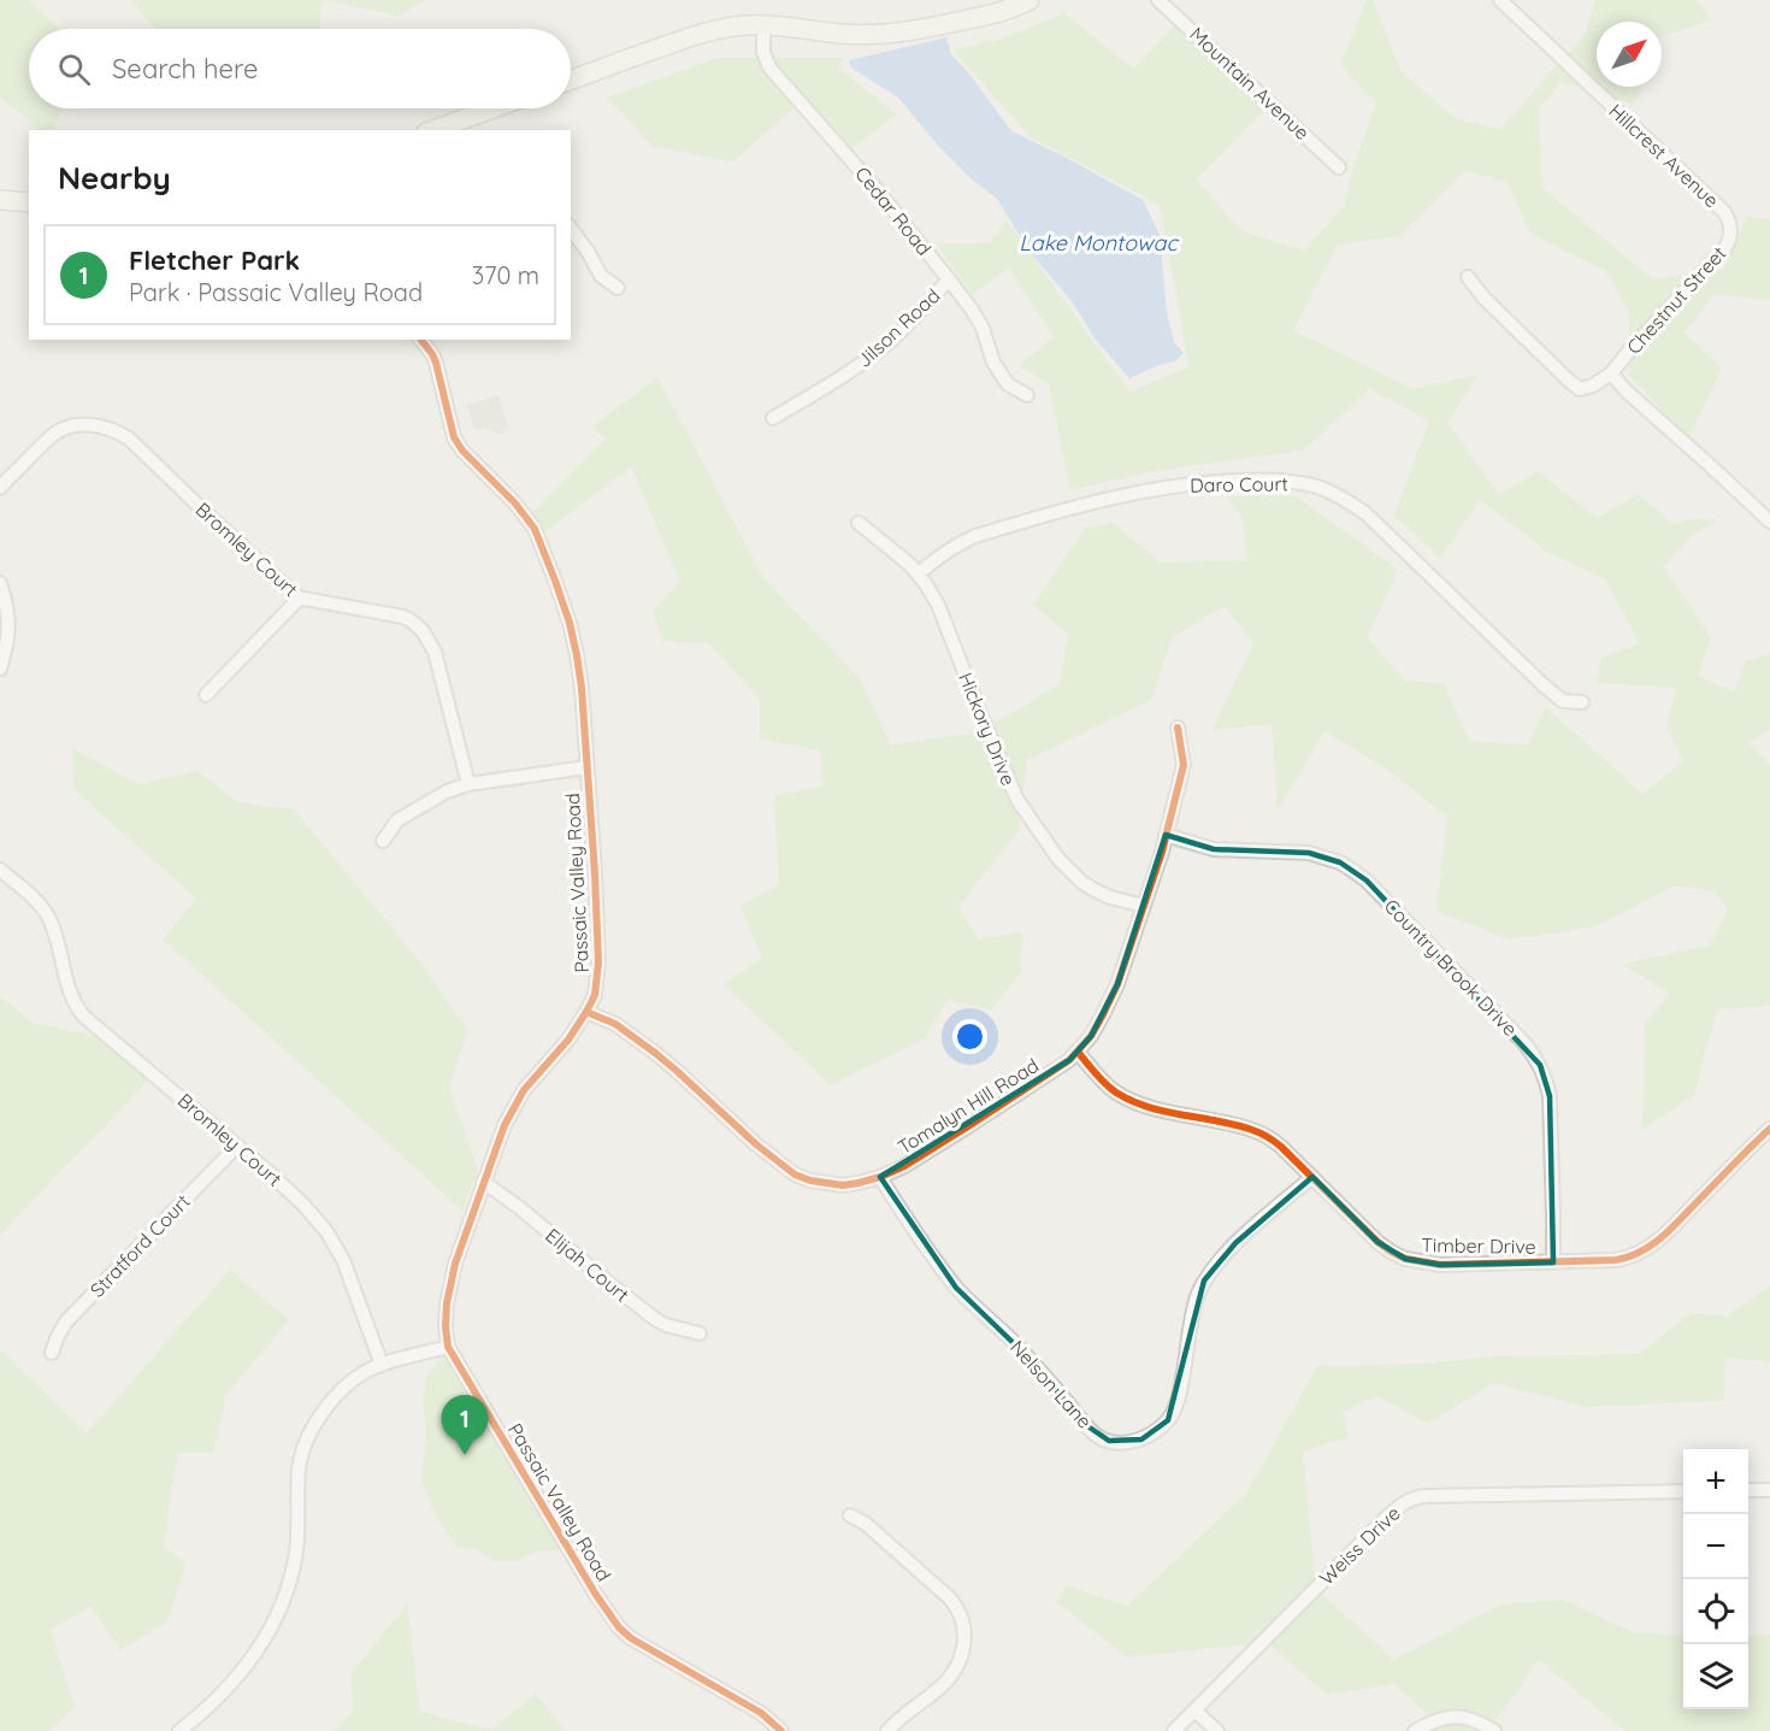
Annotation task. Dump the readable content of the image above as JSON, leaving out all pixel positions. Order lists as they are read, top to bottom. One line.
{"streets":{"street":["Mountain Avenue","Hillcrest Avenue","Cedar Road","Chestnut Street","Jilson Road","Daro Court","Bromley Court","Hickory Drive","Passaic Valley Road","Country Brook Drive","Tomalyn Hill Road","Stratford Court","Timber Drive","Elijah Court","Nelson Lane","Weiss Drive"]},"crossings":[["Hillcrest Avenue","Chestnut Street"],["Cedar Road","Jilson Road"],["Daro Court","Hickory Drive"],["Bromley Court","Stratford Court"],["Hickory Drive","Tomalyn Hill Road"],["Passaic Valley Road","Tomalyn Hill Road"],["Passaic Valley Road","Elijah Court"],["Country Brook Drive","Tomalyn Hill Road"],["Country Brook Drive","Timber Drive"],["Tomalyn Hill Road","Timber Drive"],["Tomalyn Hill Road","Nelson Lane"],["Timber Drive","Nelson Lane"]],"water":["Lake Montowac"],"north":"top right","page":{"search":"Search here","heading":"Nearby","list":[{"mark":"1","name":"Fletcher Park","note":"Park · Passaic Valley Road","value":"370 m"}],"pins":"1","map_buttons":["+","−"]}}
